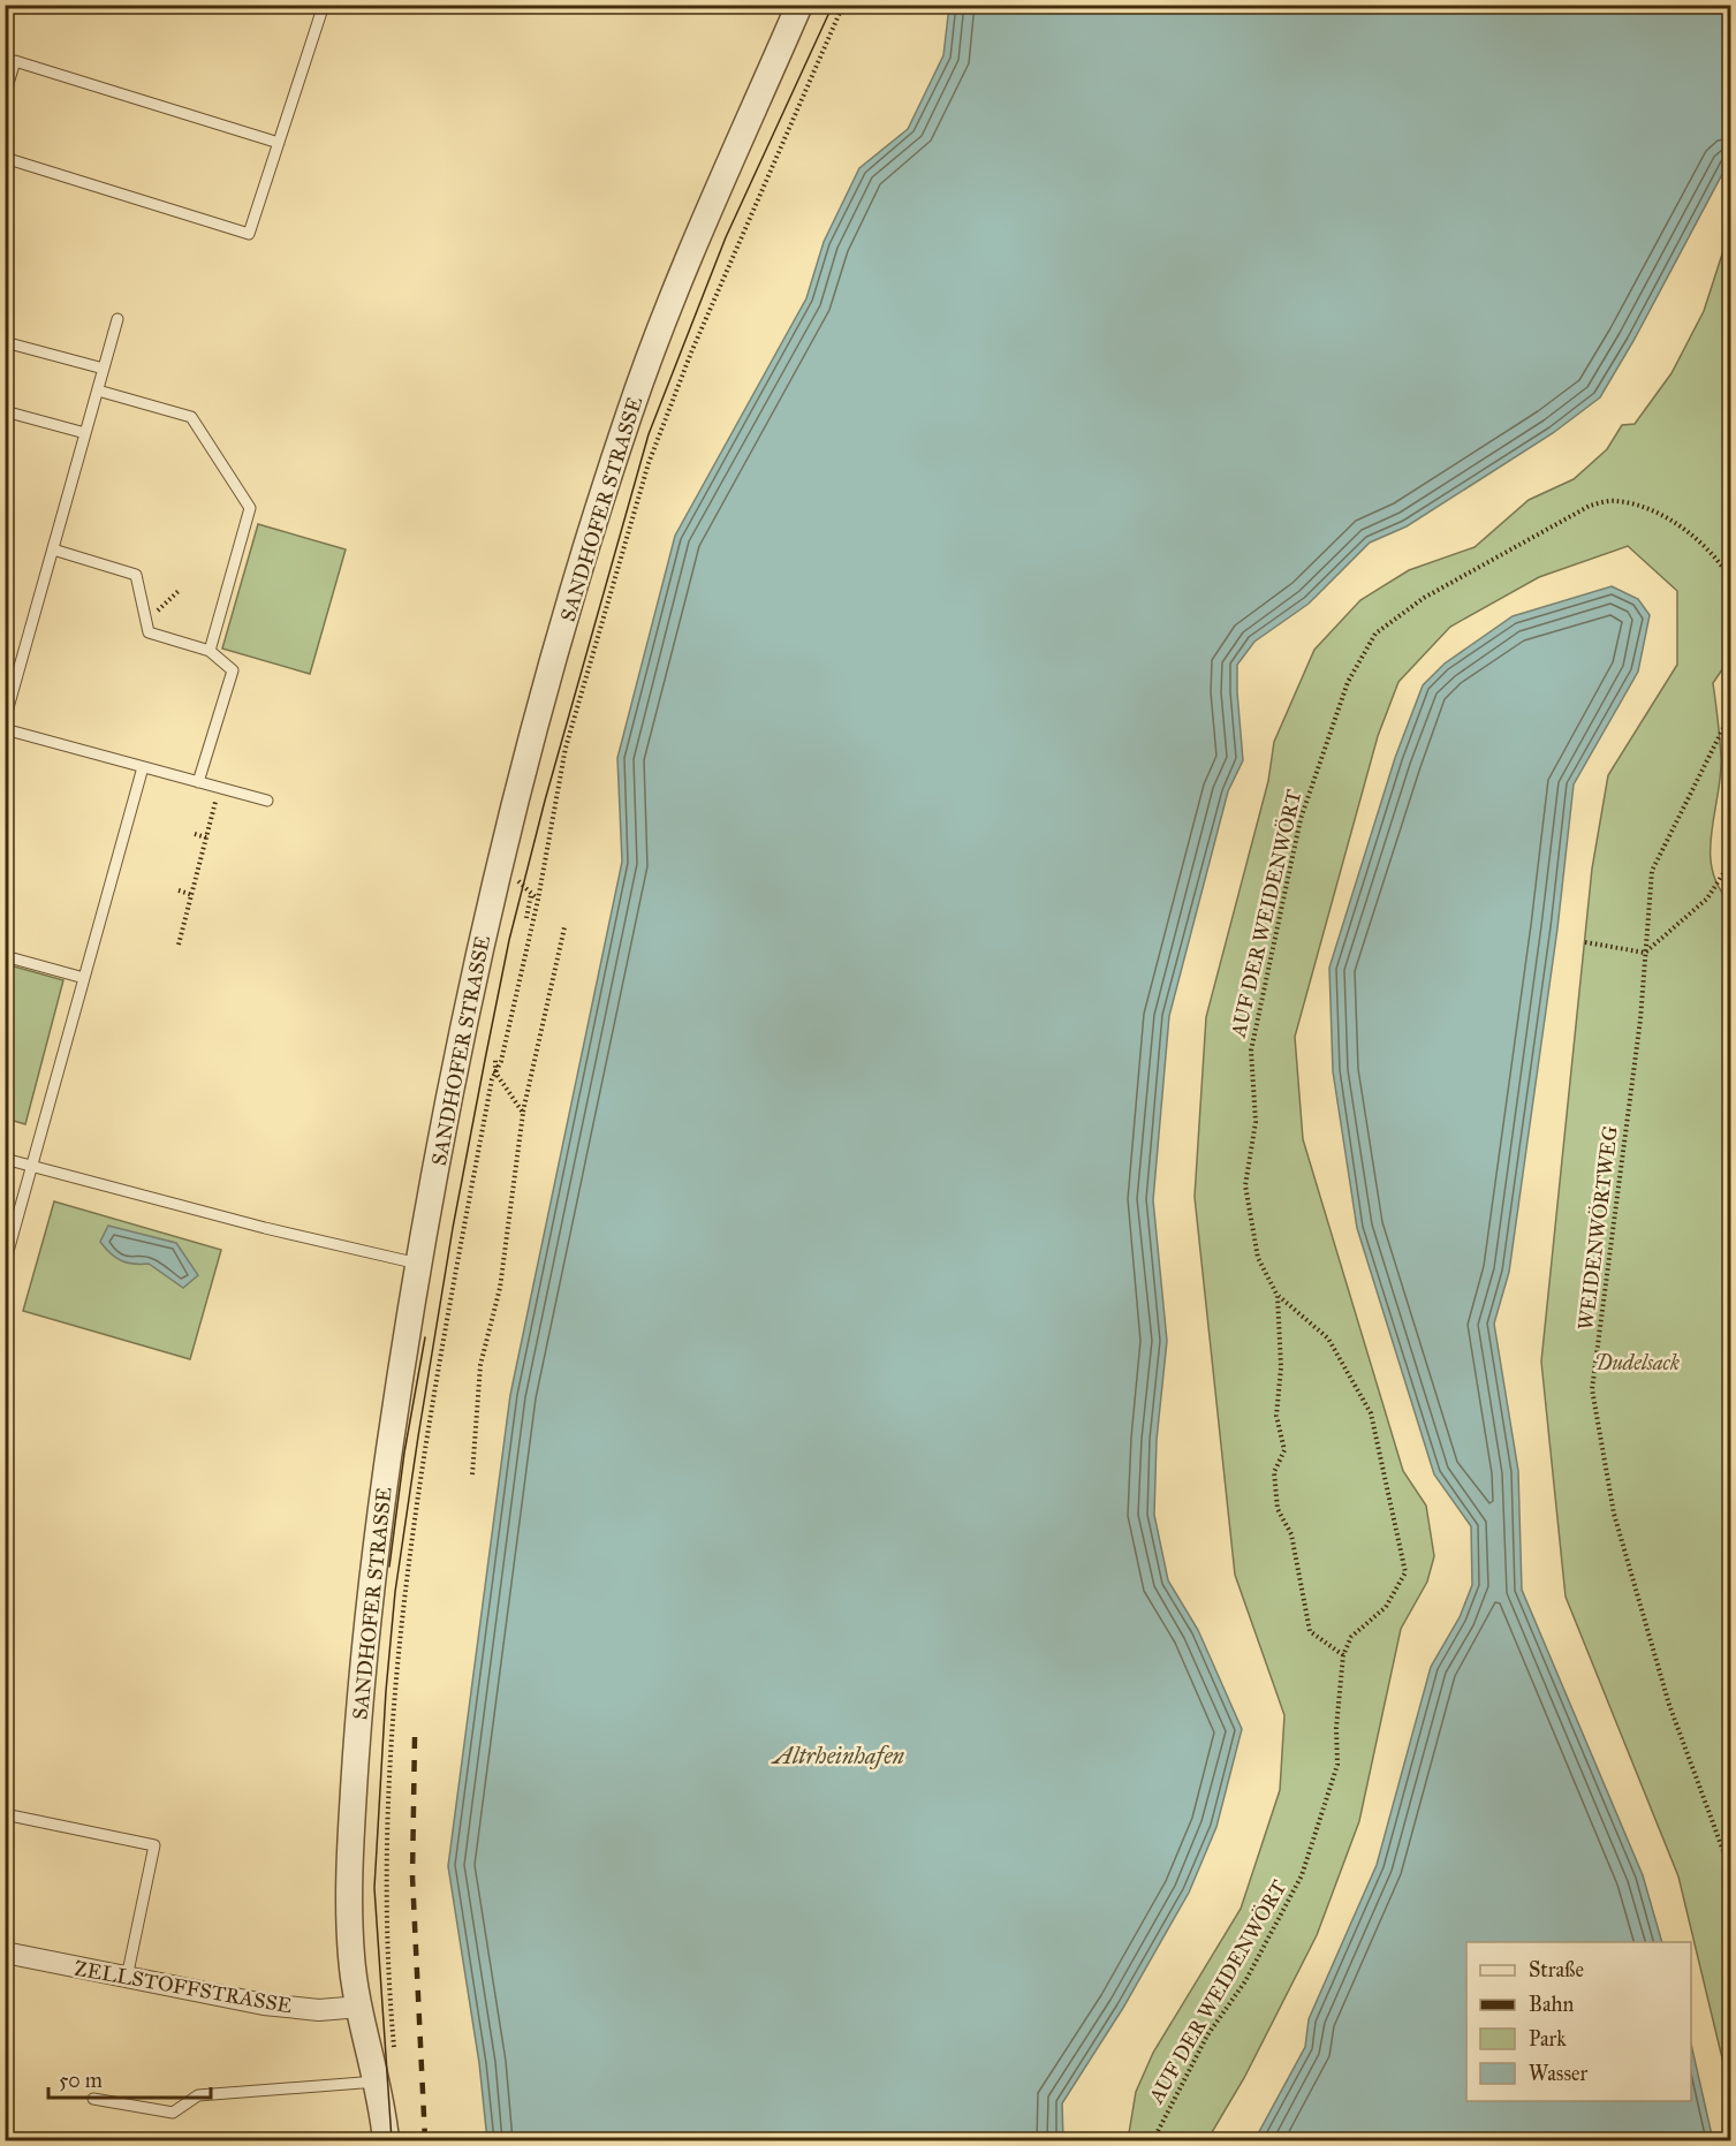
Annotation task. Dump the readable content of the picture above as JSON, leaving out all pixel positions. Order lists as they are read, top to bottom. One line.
{"streets":{"street":["SANDHOFER STRASSE","ZELLSTOFFSTRASSE"],"path":["AUF DER WEIDENWÖRT","WEIDENWÖRTWEG"]},"crossings":[["SANDHOFER STRASSE","ZELLSTOFFSTRASSE"]],"water":["Altrheinhafen"],"parks":["Dudelsack"],"legend":["Straße","Bahn","Park","Wasser"],"scale_bar":"50 m"}
